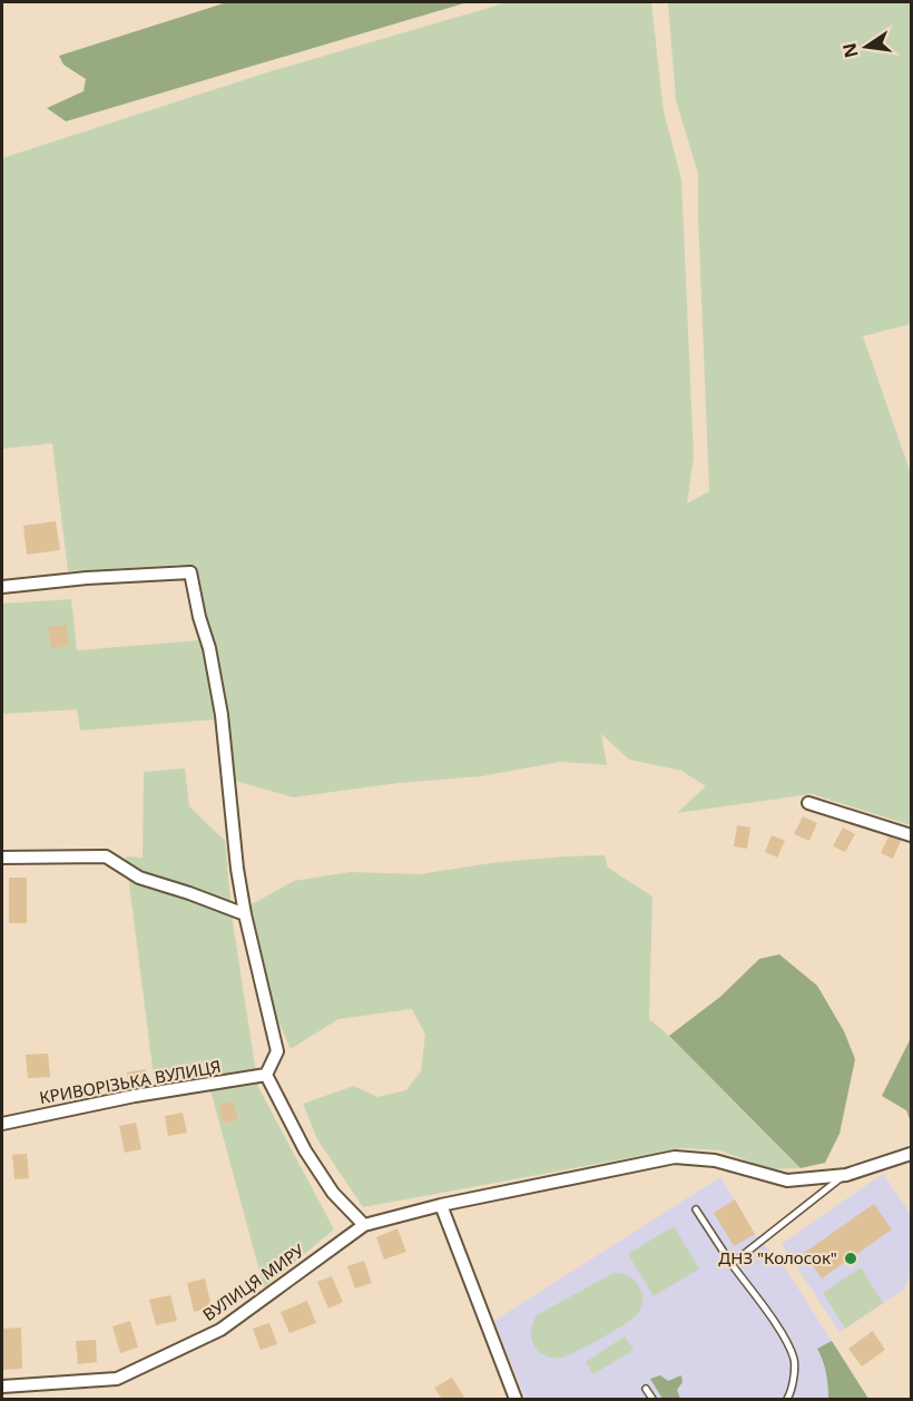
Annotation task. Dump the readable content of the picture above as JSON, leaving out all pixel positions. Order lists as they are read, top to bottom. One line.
{"streets":{"street":["КРИВОРІЗЬКА ВУЛИЦЯ","ВУЛИЦЯ МИРУ"]},"places":["ДНЗ \"Колосок\""],"north":"left"}
